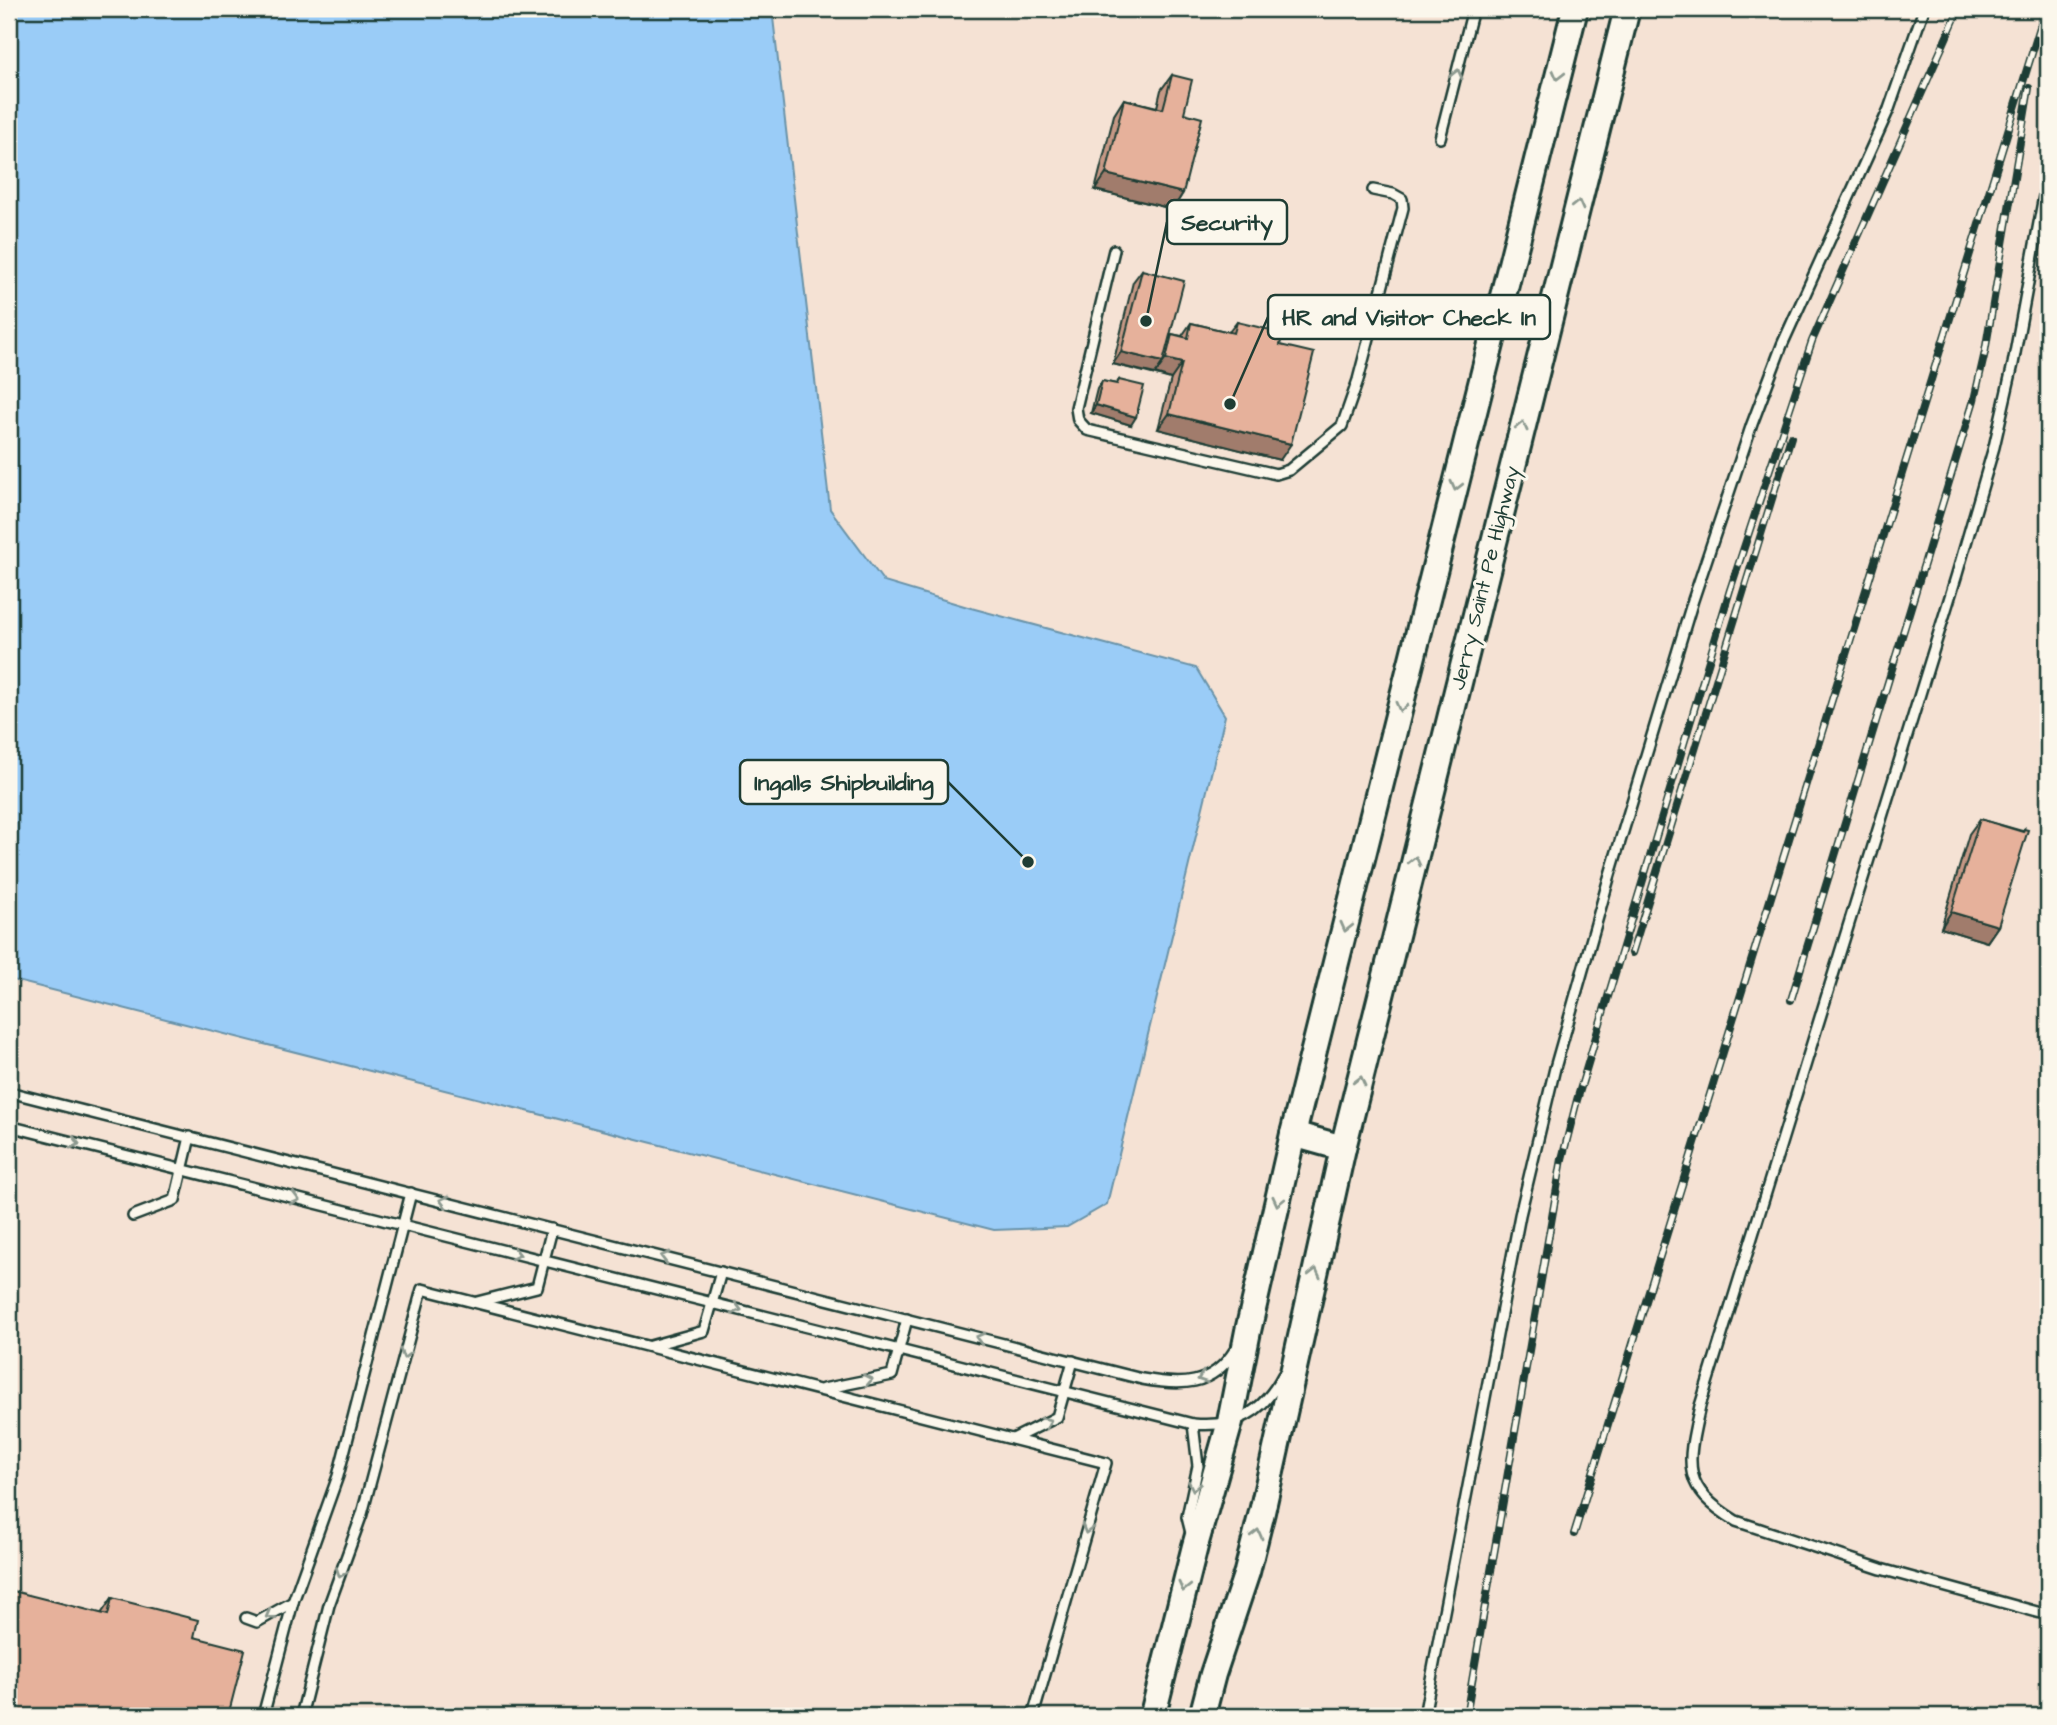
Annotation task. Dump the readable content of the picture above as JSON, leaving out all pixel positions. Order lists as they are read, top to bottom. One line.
{"streets":{"main road":["Jerry Saint Pe Highway"]},"places":["Security","HR and Visitor Check In","Ingalls Shipbuilding"]}
